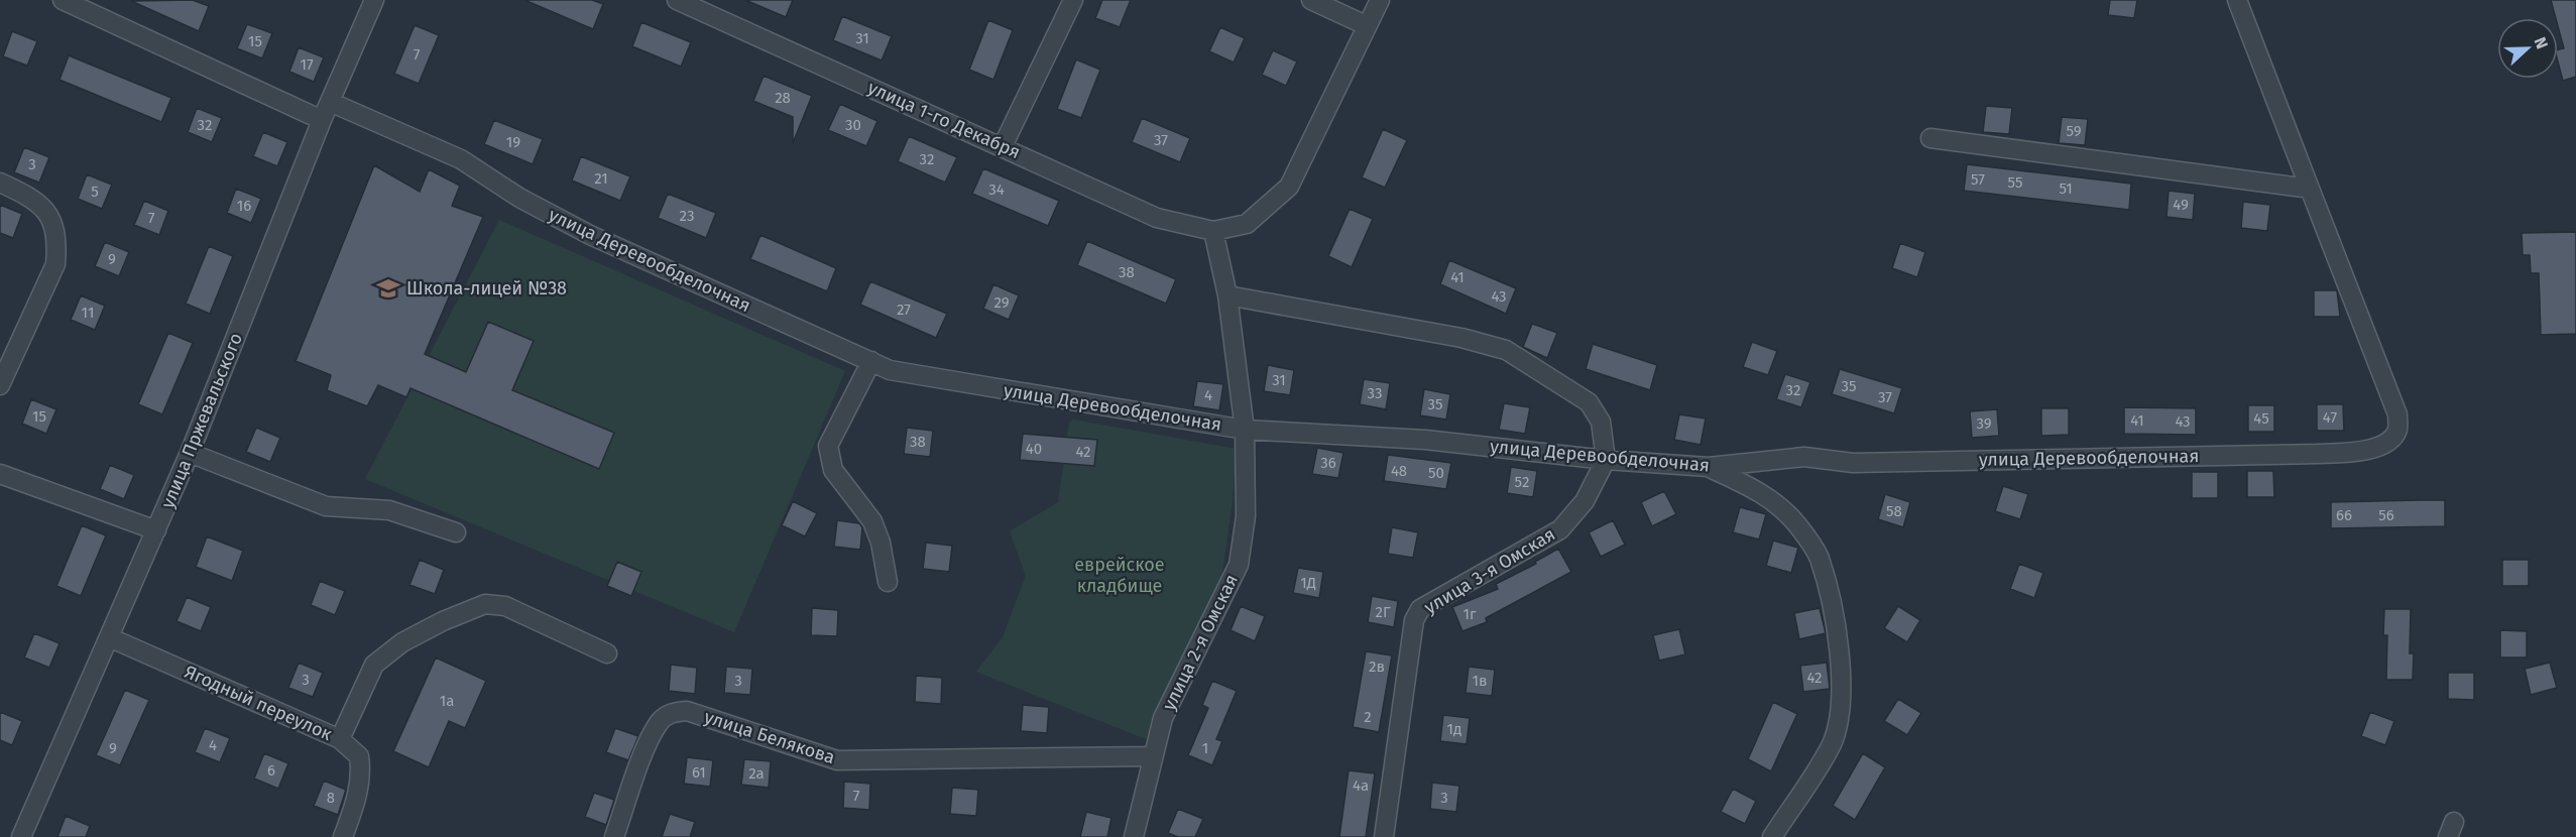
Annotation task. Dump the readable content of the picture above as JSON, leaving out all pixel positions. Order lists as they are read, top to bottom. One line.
{"streets":{"street":["улица 1-го Декабря","улица Деревообделочная","улица Пржевальского","улица 3-я Омская","улица 2-я Омская","Ягодный переулок","улица Белякова"]},"crossings":[["улица 1-го Декабря","улица 2-я Омская"],["улица Деревообделочная","улица Пржевальского"],["улица Деревообделочная","улица 3-я Омская"],["улица Деревообделочная","улица 2-я Омская"],["улица Пржевальского","Ягодный переулок"],["улица 2-я Омская","улица Белякова"]],"parks":["еврейское кладбище"],"places":{"school or university":["Школа-лицей №38"]},"house_numbers":["31","15","7","17","28","32","30","59","37","19","32","3","21","57","55","51","34","5","49","16","23","7","9","38","41","43","29","27","11","31","35","32","33","4","37","35","15","47","45","41","43","39","38","40","42","36","48","50","52","58","66","56","1Д","2Г","1г","2в","42","3","3","1в","1а","2","1д","4","9","1","6","61","2а","4а","7","8","3"],"north":"right"}
